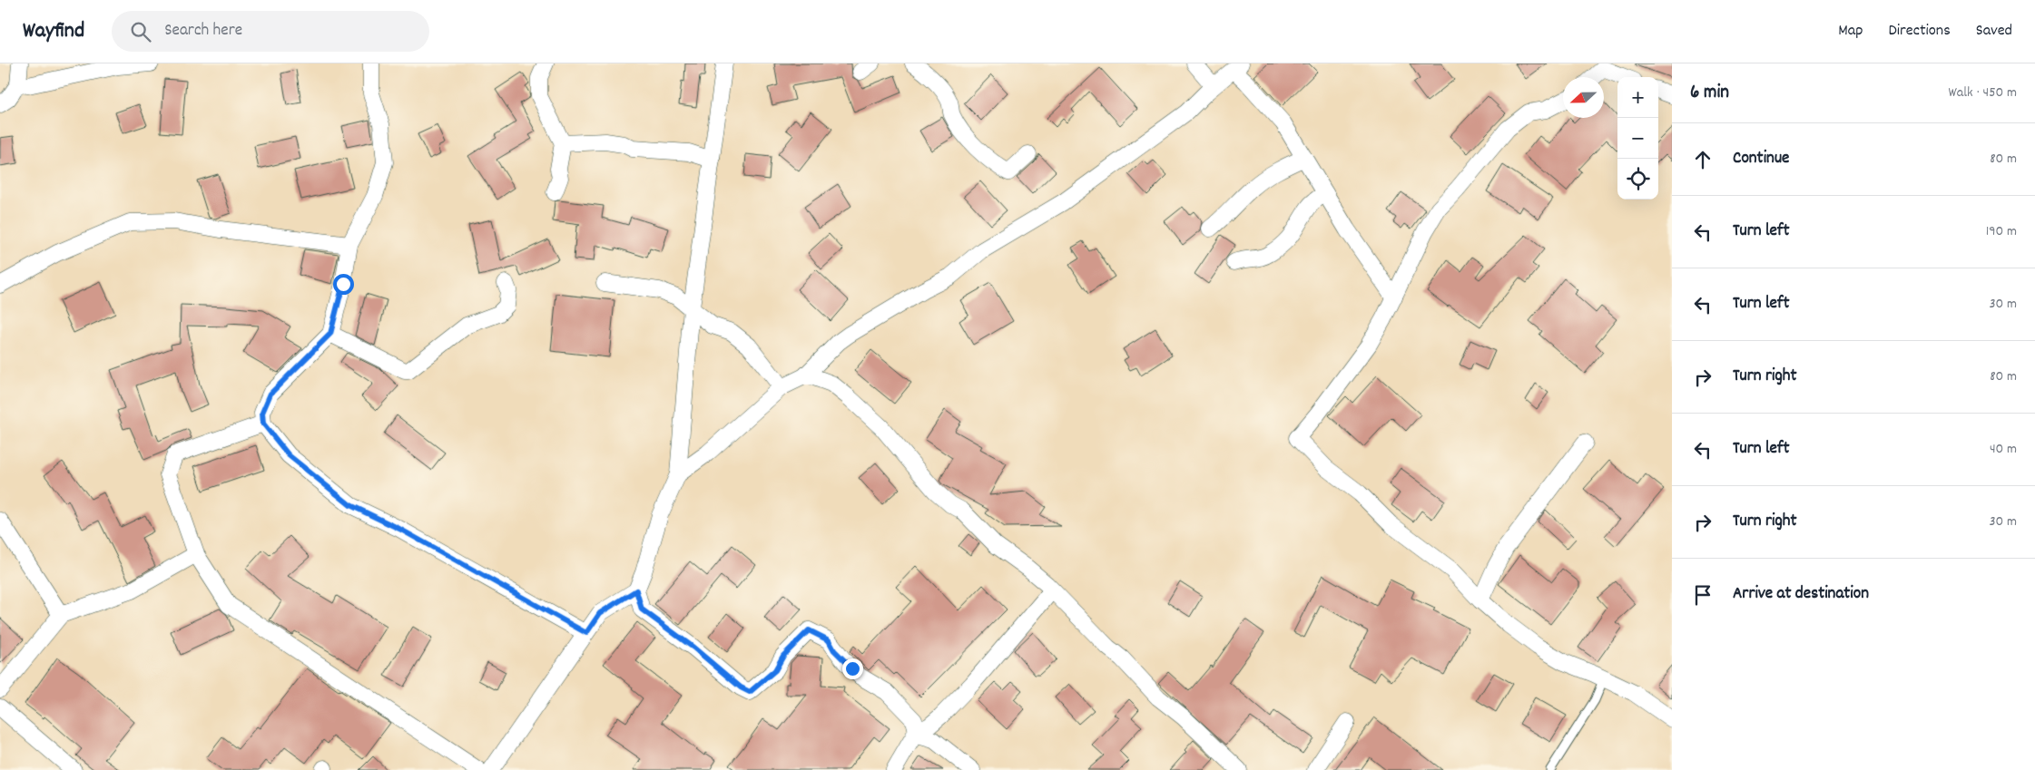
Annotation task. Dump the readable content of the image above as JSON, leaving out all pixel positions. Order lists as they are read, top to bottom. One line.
{"north":"left","page":{"header":"Wayfind","search":"Search here","nav":["Map","Directions","Saved"],"heading":["6 min","Walk · 450 m"],"map_buttons":["+","−"],"list":[["Continue","80 m"],["Turn left","190 m"],["Turn left","30 m"],["Turn right","80 m"],["Turn left","40 m"],["Turn right","30 m"],"Arrive at destination"]}}
